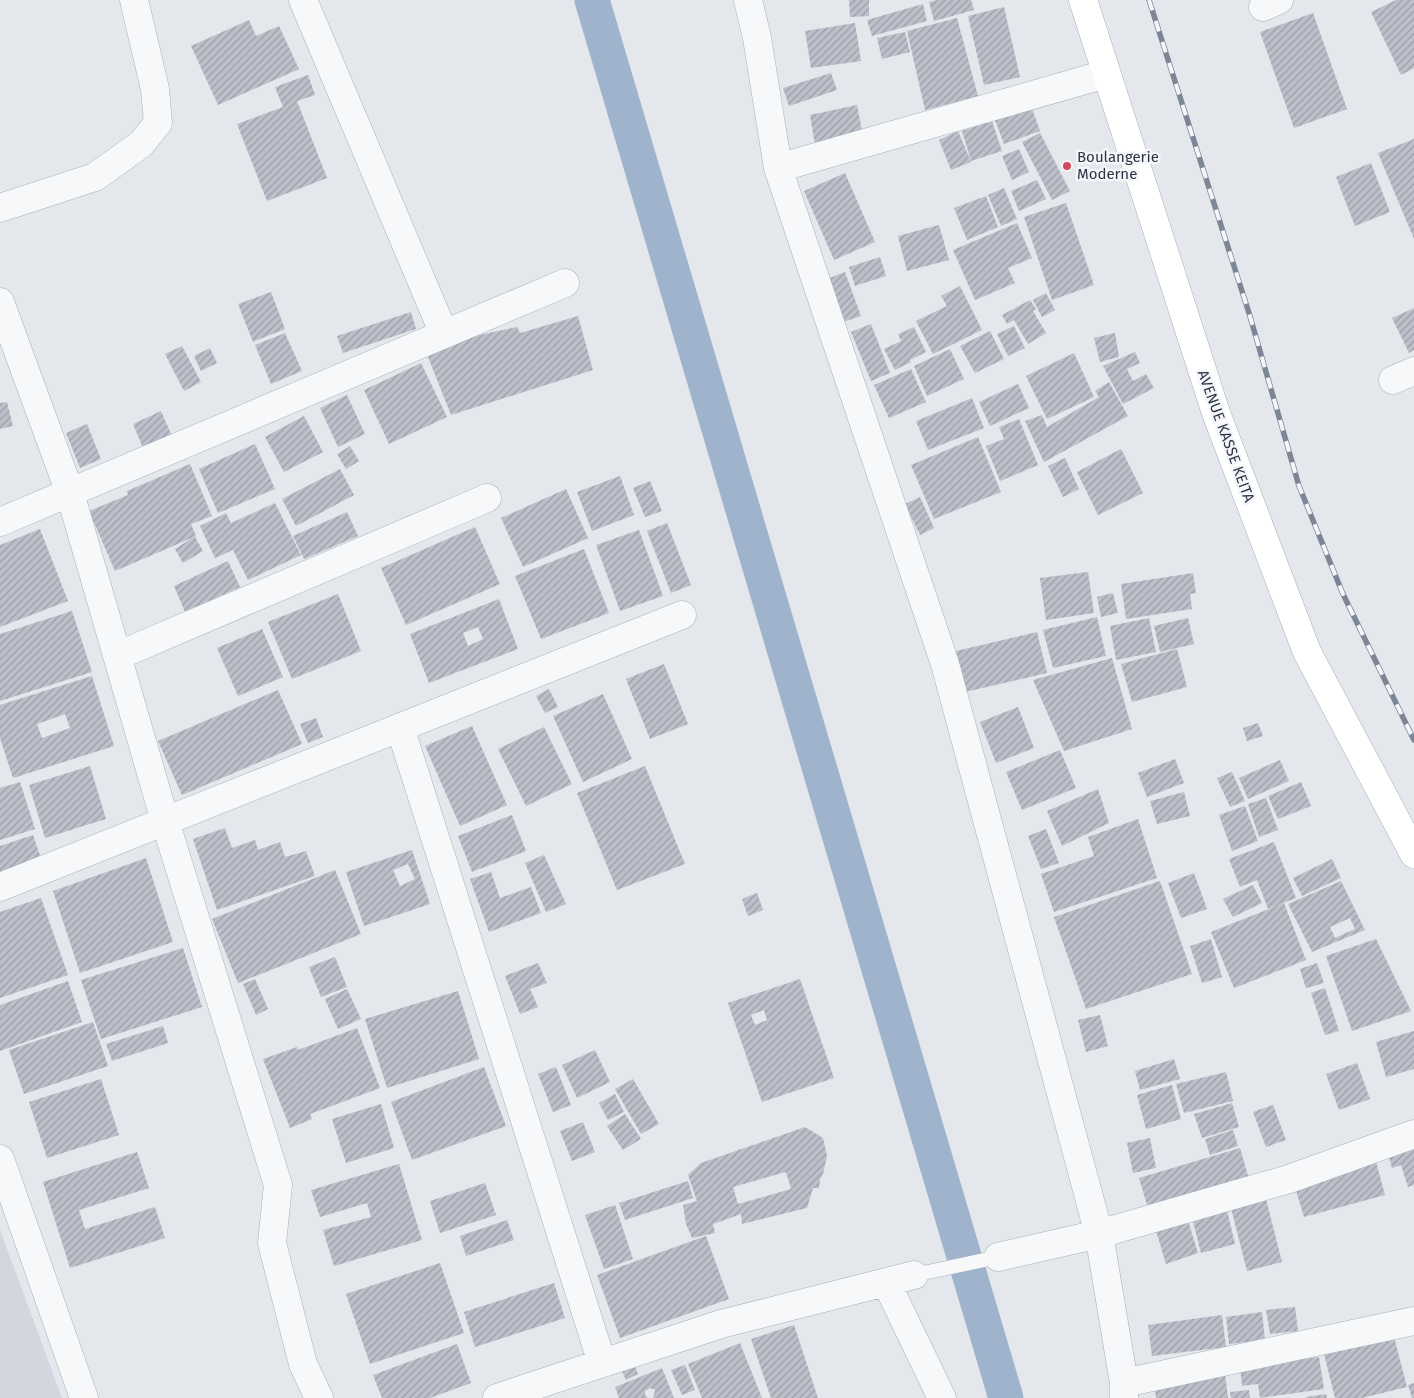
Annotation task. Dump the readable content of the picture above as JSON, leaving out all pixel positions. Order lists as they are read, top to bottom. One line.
{"streets":{"main road":["AVENUE KASSE KEITA"]},"places":["Boulangerie Moderne"]}
